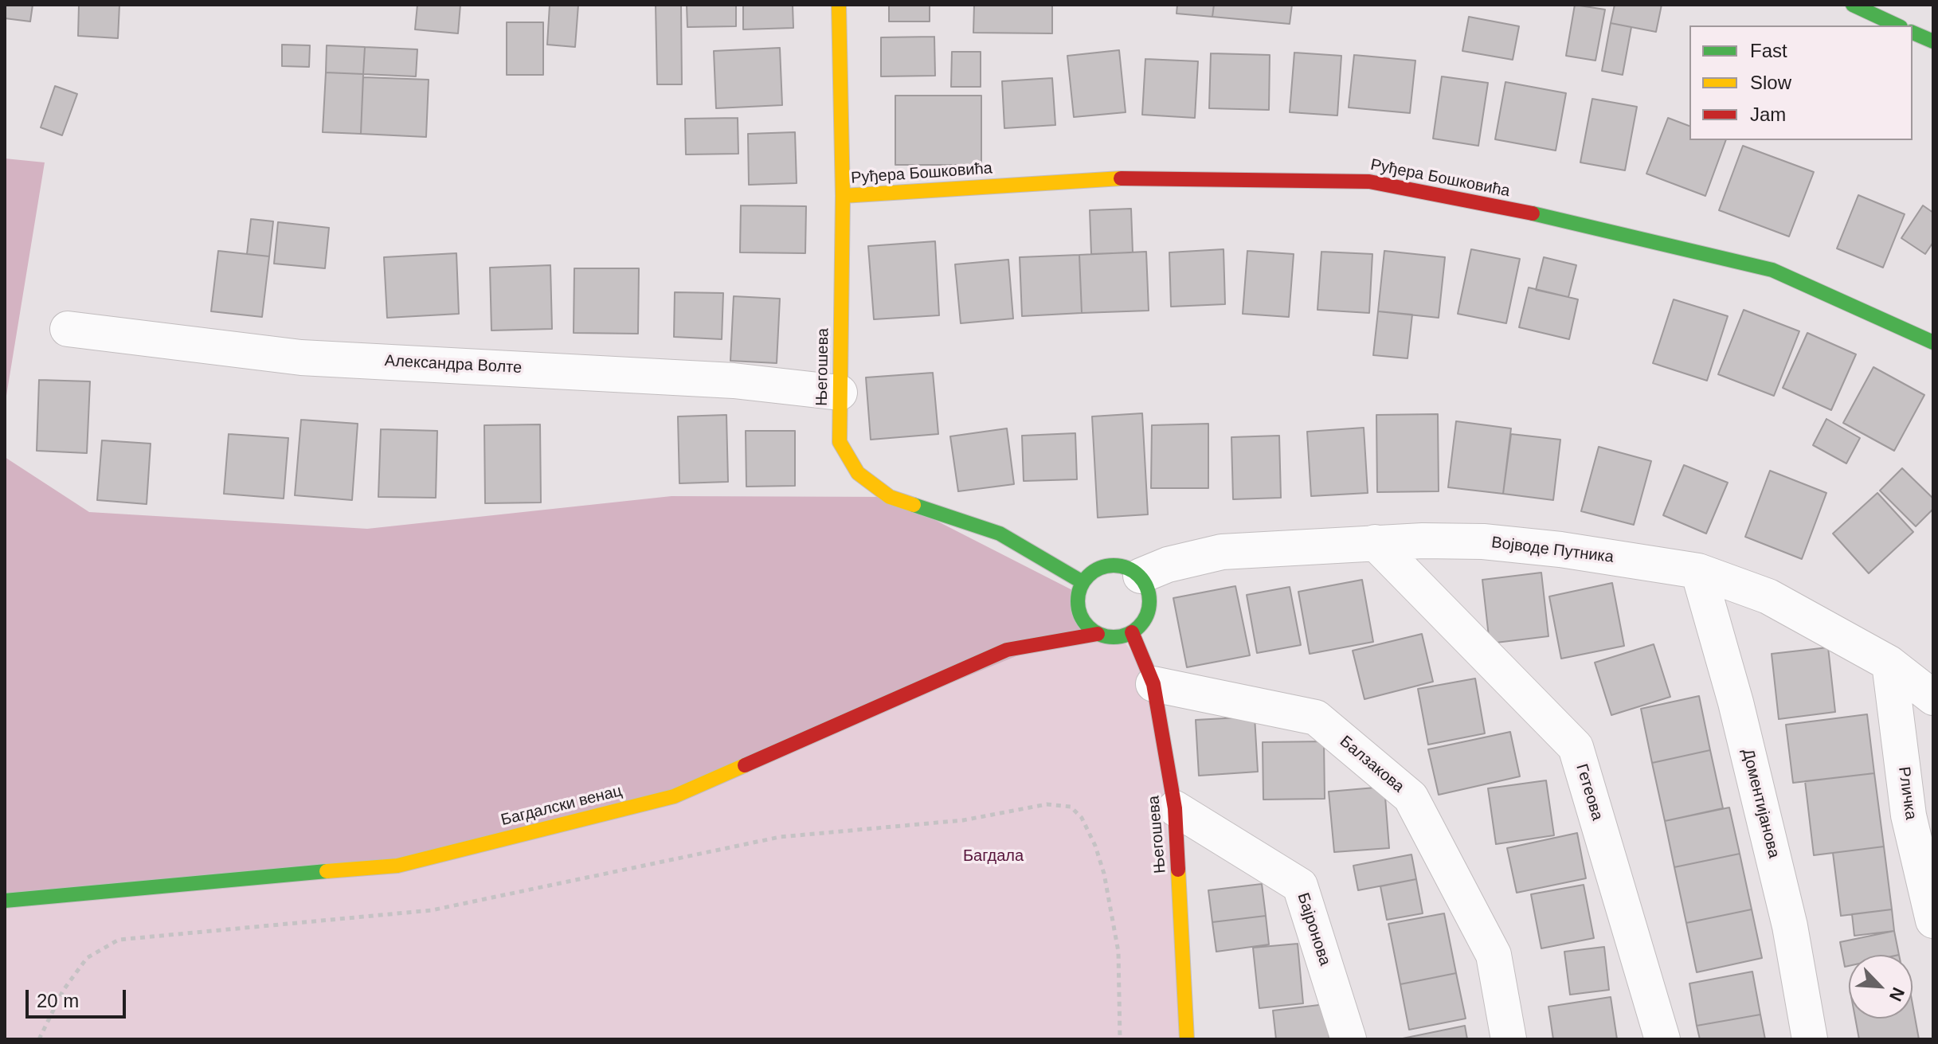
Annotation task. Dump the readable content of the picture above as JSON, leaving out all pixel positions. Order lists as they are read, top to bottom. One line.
{"streets":{"street":["Руђера Бошковића","Александра Волте","Његошева","Војводе Путника","Балзакова","Гетеова","Рличка","Доментијанова","Багдалски венац","Бајронова"]},"crossings":[["Руђера Бошковића","Његошева"],["Александра Волте","Његошева"],["Његошева","Војводе Путника"],["Његошева","Балзакова"],["Његошева","Багдалски венац"],["Његошева","Бајронова"],["Војводе Путника","Гетеова"],["Војводе Путника","Рличка"],["Војводе Путника","Доментијанова"],["Војводе Путника","Багдалски венац"]],"parks":["Багдала"],"legend":["Fast","Slow","Jam"],"scale_bar":"20 m","north":"bottom right"}
